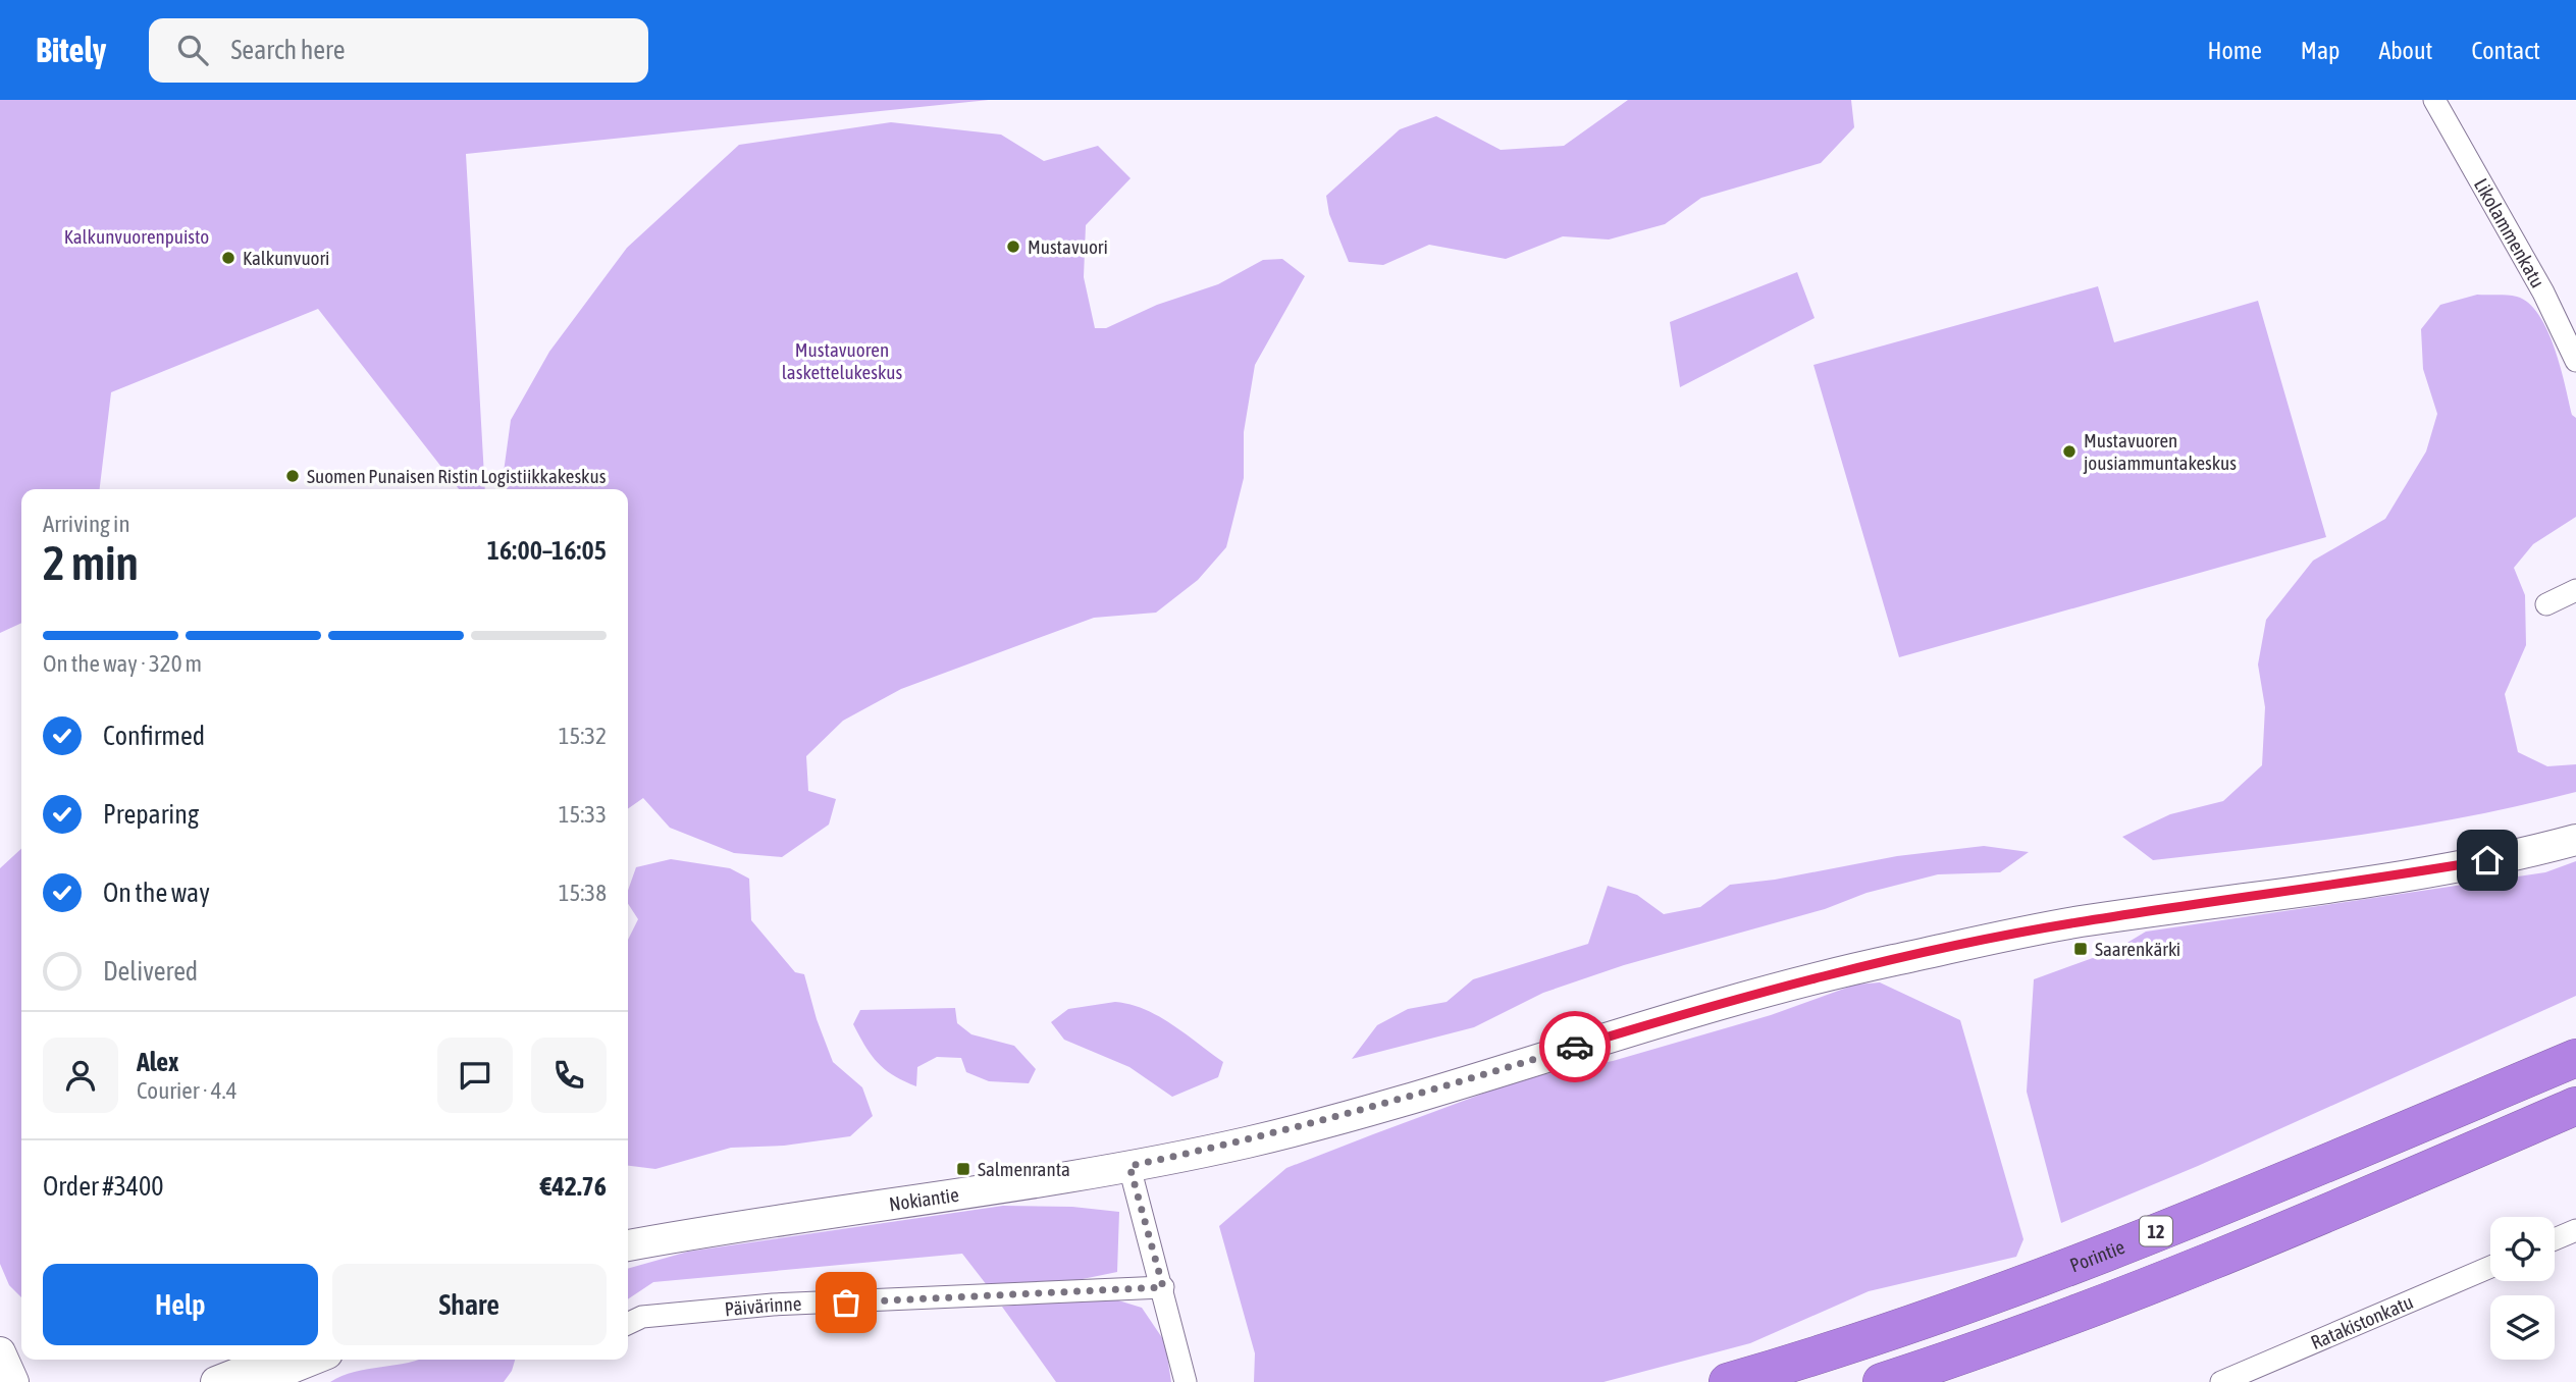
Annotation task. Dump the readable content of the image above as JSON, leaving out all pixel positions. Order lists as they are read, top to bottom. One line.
{"streets":{"highway":["12","Porintie"],"main road":["Nokiantie"],"street":["Likolammenkatu","Päivärinne","Ratakistonkatu"]},"parks":["Kalkunvuorenpuisto","Mustavuoren laskettelukeskus"],"places":{"other":["Mustavuori","Kalkunvuori","Mustavuoren jousiammuntakeskus","Suomen Punaisen Ristin Logistiikkakeskus"],"transit":["Saarenkärki","Salmenranta"]},"page":{"header":"Bitely","search":"Search here","nav":["Home","Map","About","Contact"],"heading":["2 min","Arriving in","16:00–16:05"],"panel":["Alex","Courier · 4.4","Order #3400","€42.76"],"bar":"On the way · 320 m","list":[["Confirmed","15:32"],["Preparing","15:33"],["On the way","15:38"],"Delivered"],"buttons":["Help","Share"]}}
